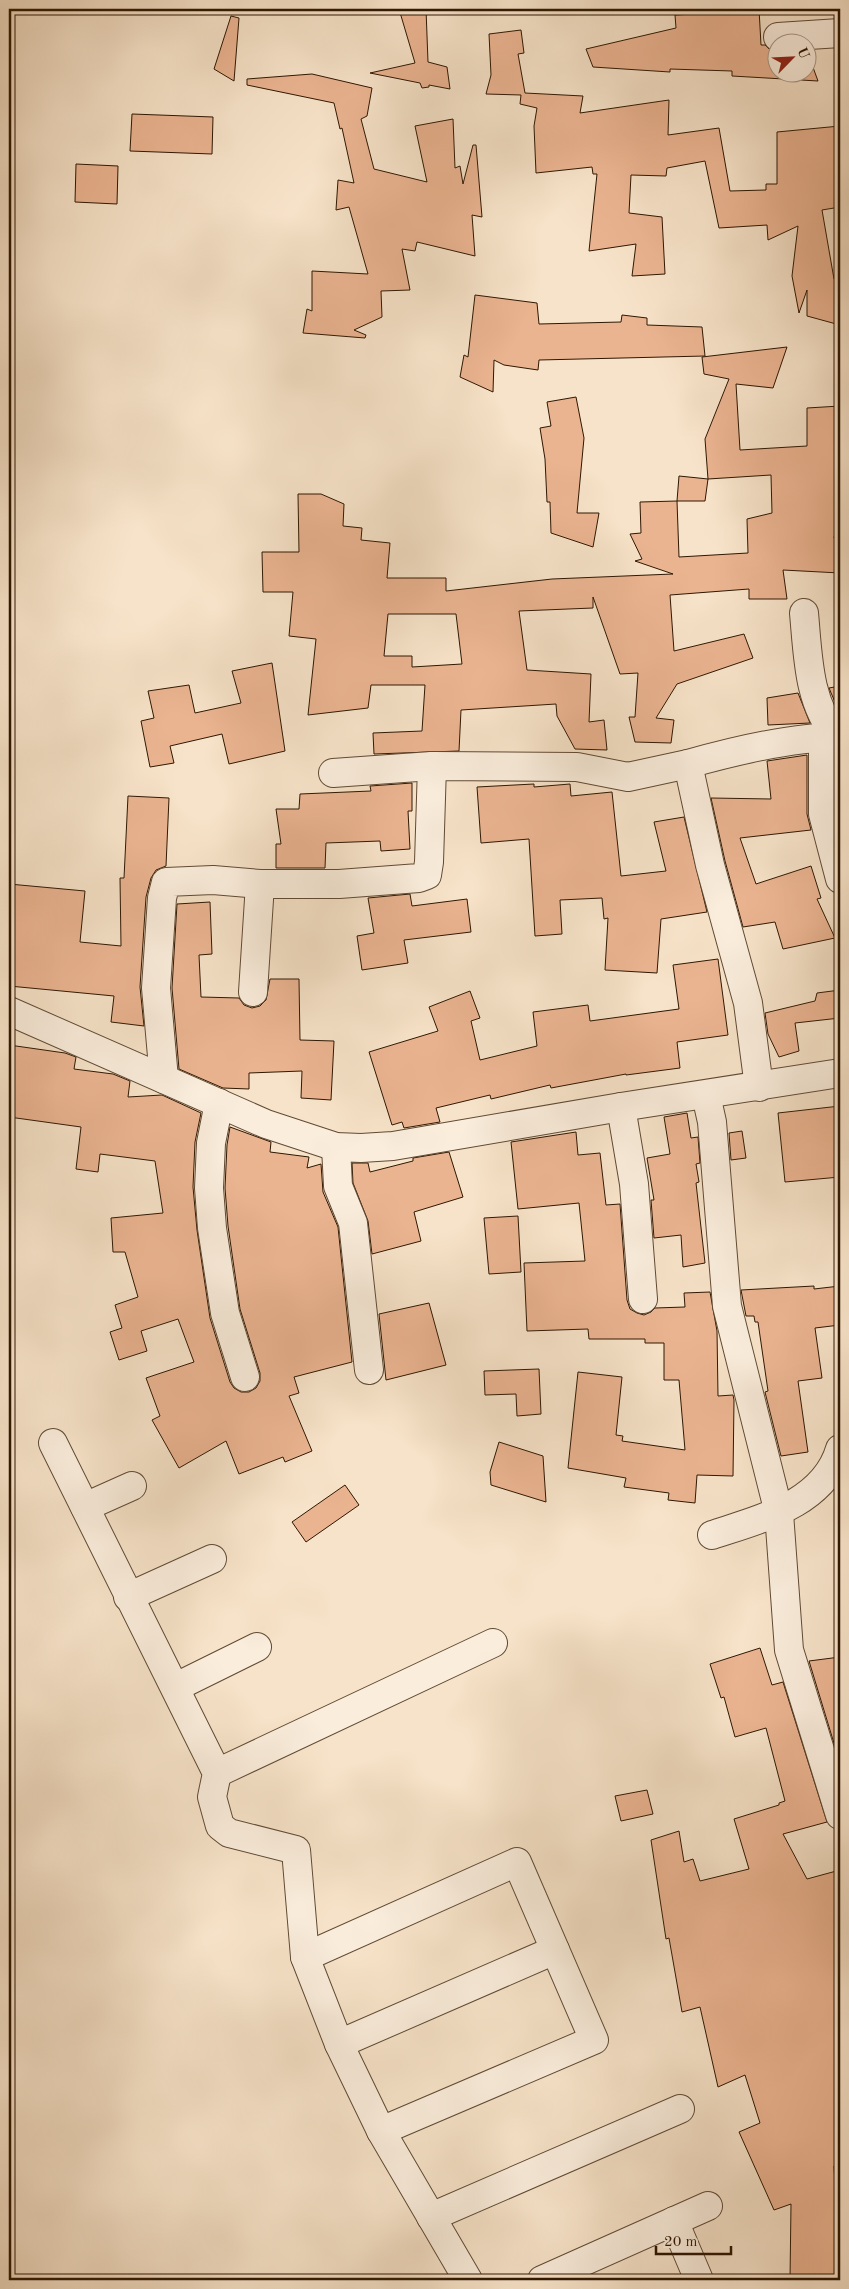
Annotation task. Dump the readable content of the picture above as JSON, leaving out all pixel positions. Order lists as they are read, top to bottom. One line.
{"scale_bar":"20 m","north":"top right"}
